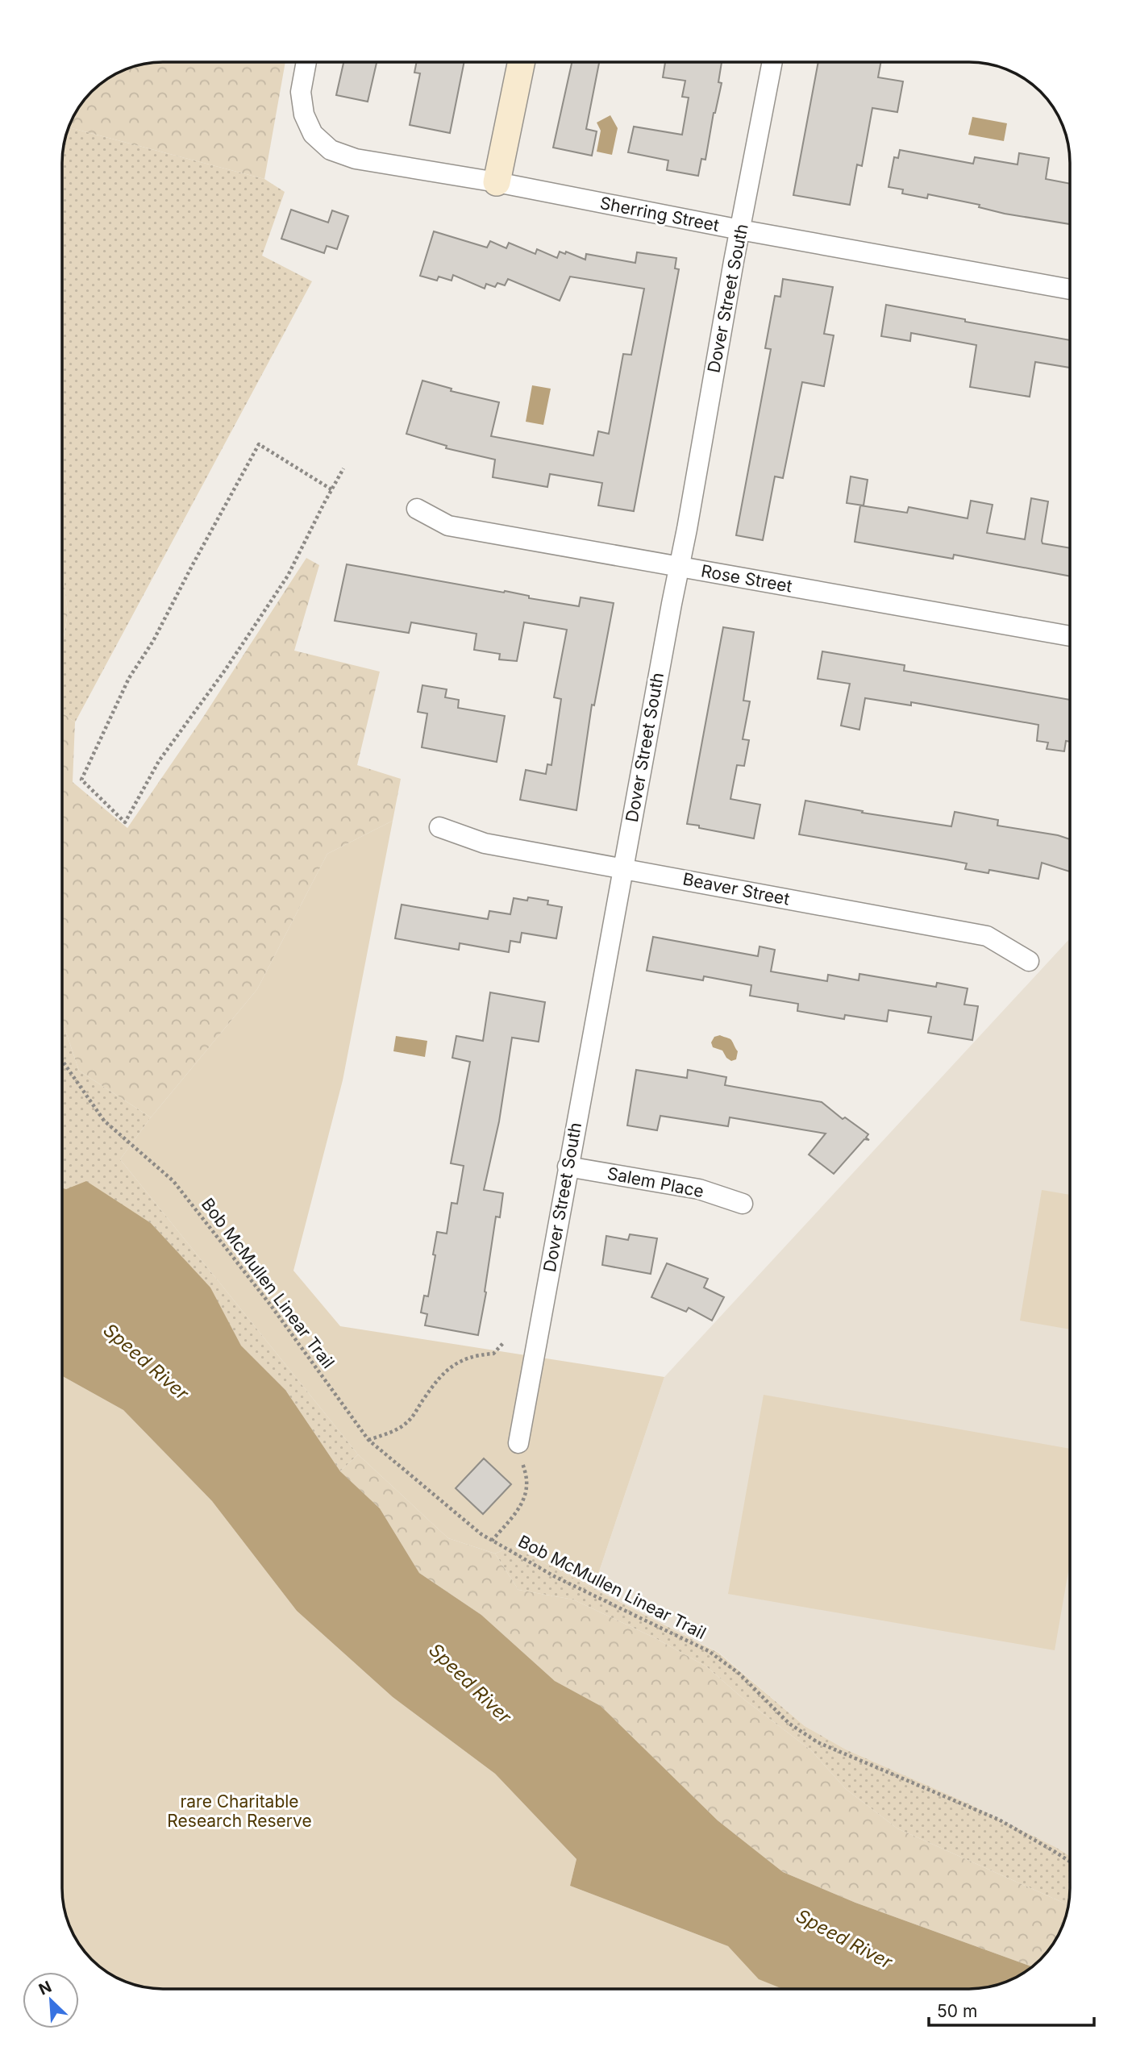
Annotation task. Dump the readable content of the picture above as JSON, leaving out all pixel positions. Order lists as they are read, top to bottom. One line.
{"streets":{"street":["Sherring Street","Dover Street South","Rose Street","Beaver Street","Salem Place"],"path":["Bob McMullen Linear Trail"]},"crossings":[["Sherring Street","Dover Street South"],["Dover Street South","Rose Street"],["Dover Street South","Beaver Street"],["Dover Street South","Salem Place"]],"water":["Speed River"],"parks":["rare Charitable Research Reserve"],"scale_bar":"50 m","north":"top left"}
